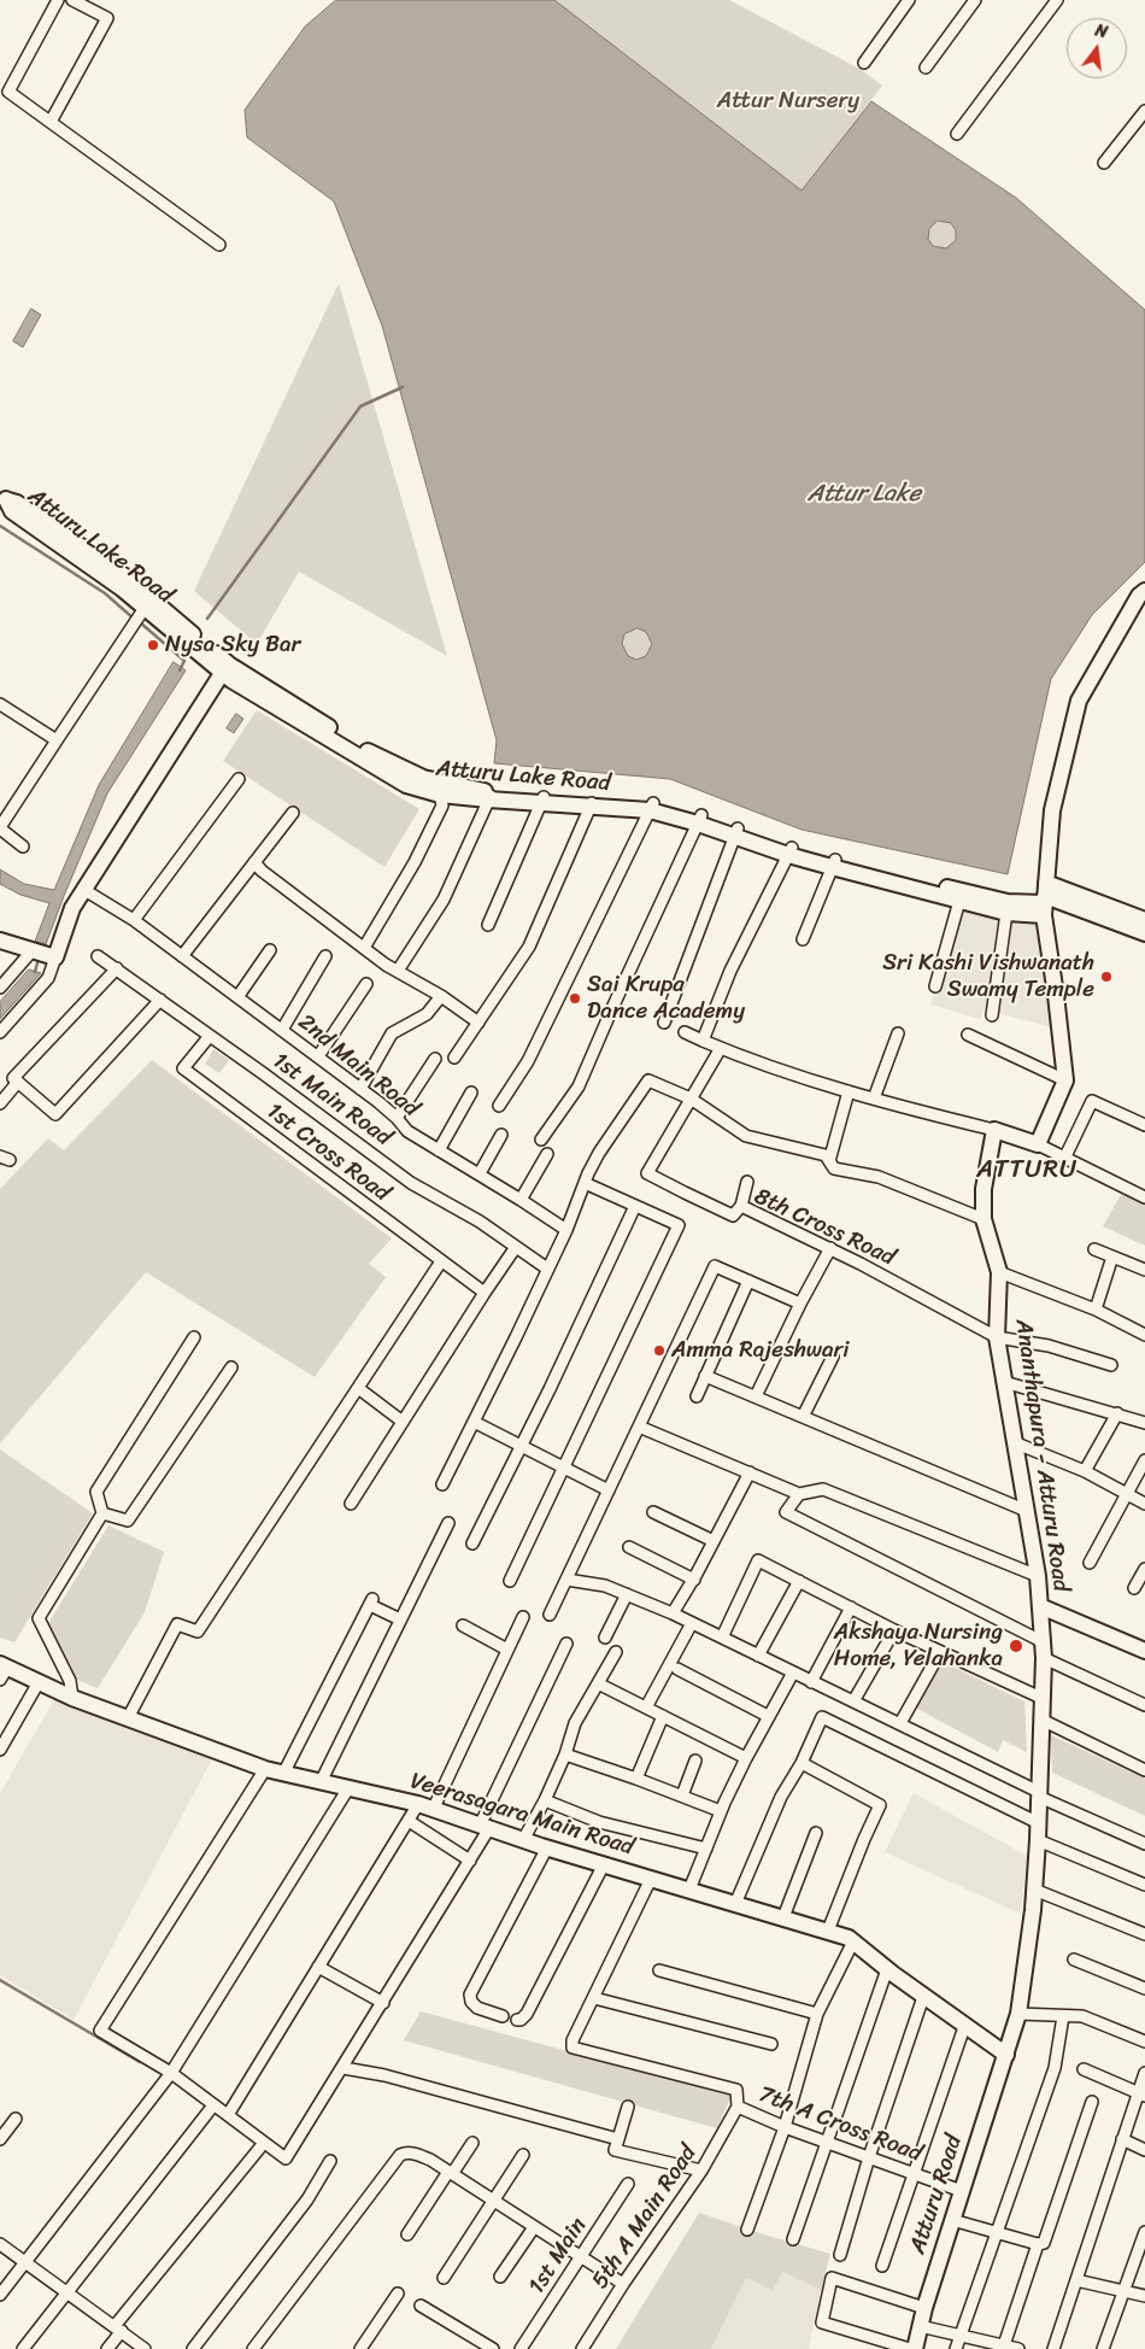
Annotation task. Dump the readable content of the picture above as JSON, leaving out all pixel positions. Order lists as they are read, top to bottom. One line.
{"streets":{"street":["Atturu Lake Road","2nd Main Road","1st Main Road","1st Cross Road","8th Cross Road","Ananthapura - Atturu Road","Veerasagara Main Road","7th A Cross Road","Atturu Road","5th A Main Road","1st Main"]},"crossings":[["1st Main Road","1st Cross Road"],["8th Cross Road","Ananthapura - Atturu Road"],["Ananthapura - Atturu Road","Veerasagara Main Road"],["Ananthapura - Atturu Road","Atturu Road"],["Veerasagara Main Road","Atturu Road"],["7th A Cross Road","Atturu Road"],["7th A Cross Road","5th A Main Road"]],"districts":["ATTURU"],"water":["Attur Lake"],"parks":["Attur Nursery"],"places":["Nysa Sky Bar","Sri Kashi Vishwanath Swamy Temple","Sai Krupa Dance Academy","Amma Rajeshwari","Akshaya Nursing Home, Yelahanka"],"north":"top"}
